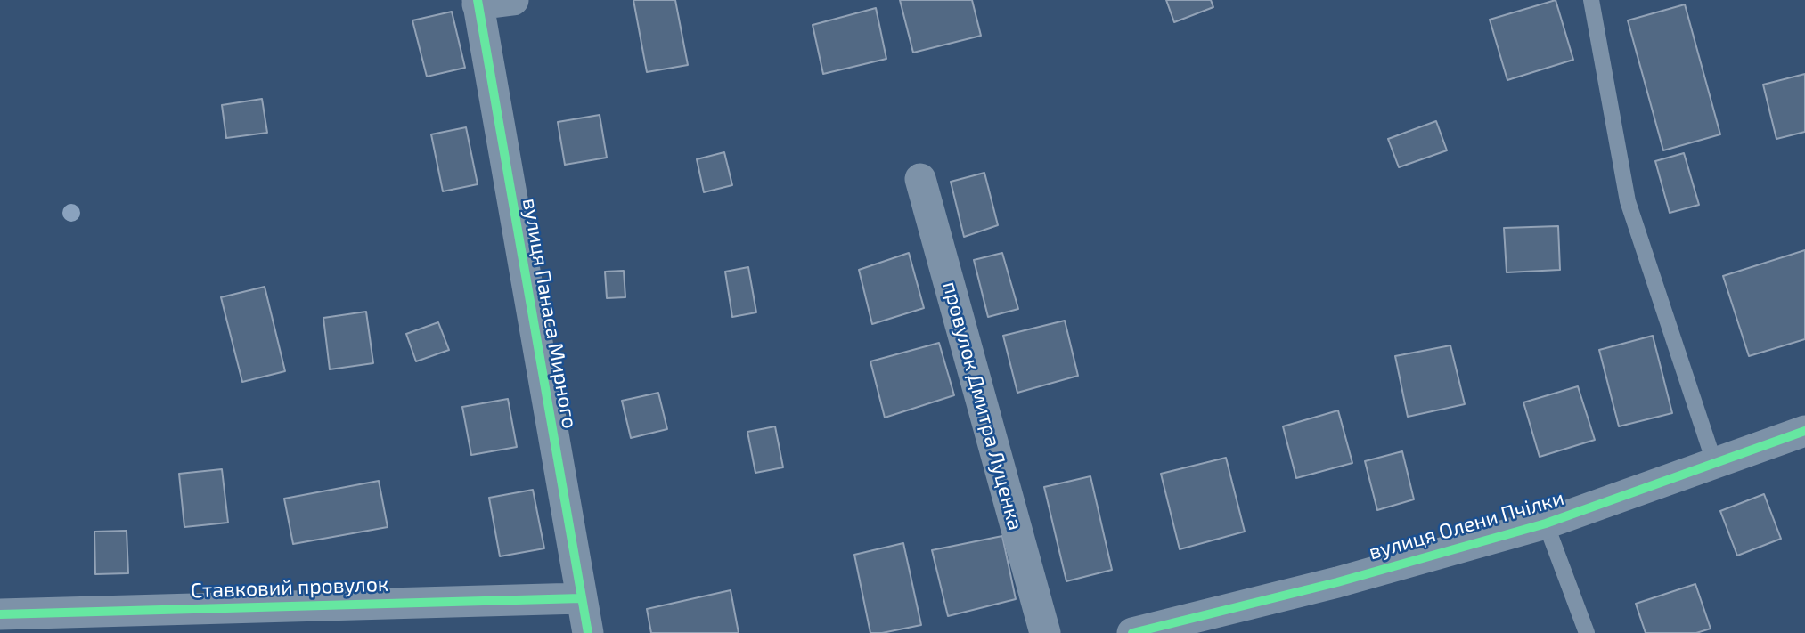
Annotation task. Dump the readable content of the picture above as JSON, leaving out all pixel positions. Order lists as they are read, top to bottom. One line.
{"streets":{"street":["вулиця Панаса Мирного","провулок Дмитра Луценка","вулиця Олени Пчілки","Ставковий провулок"]},"crossings":[["вулиця Панаса Мирного","Ставковий провулок"]]}
